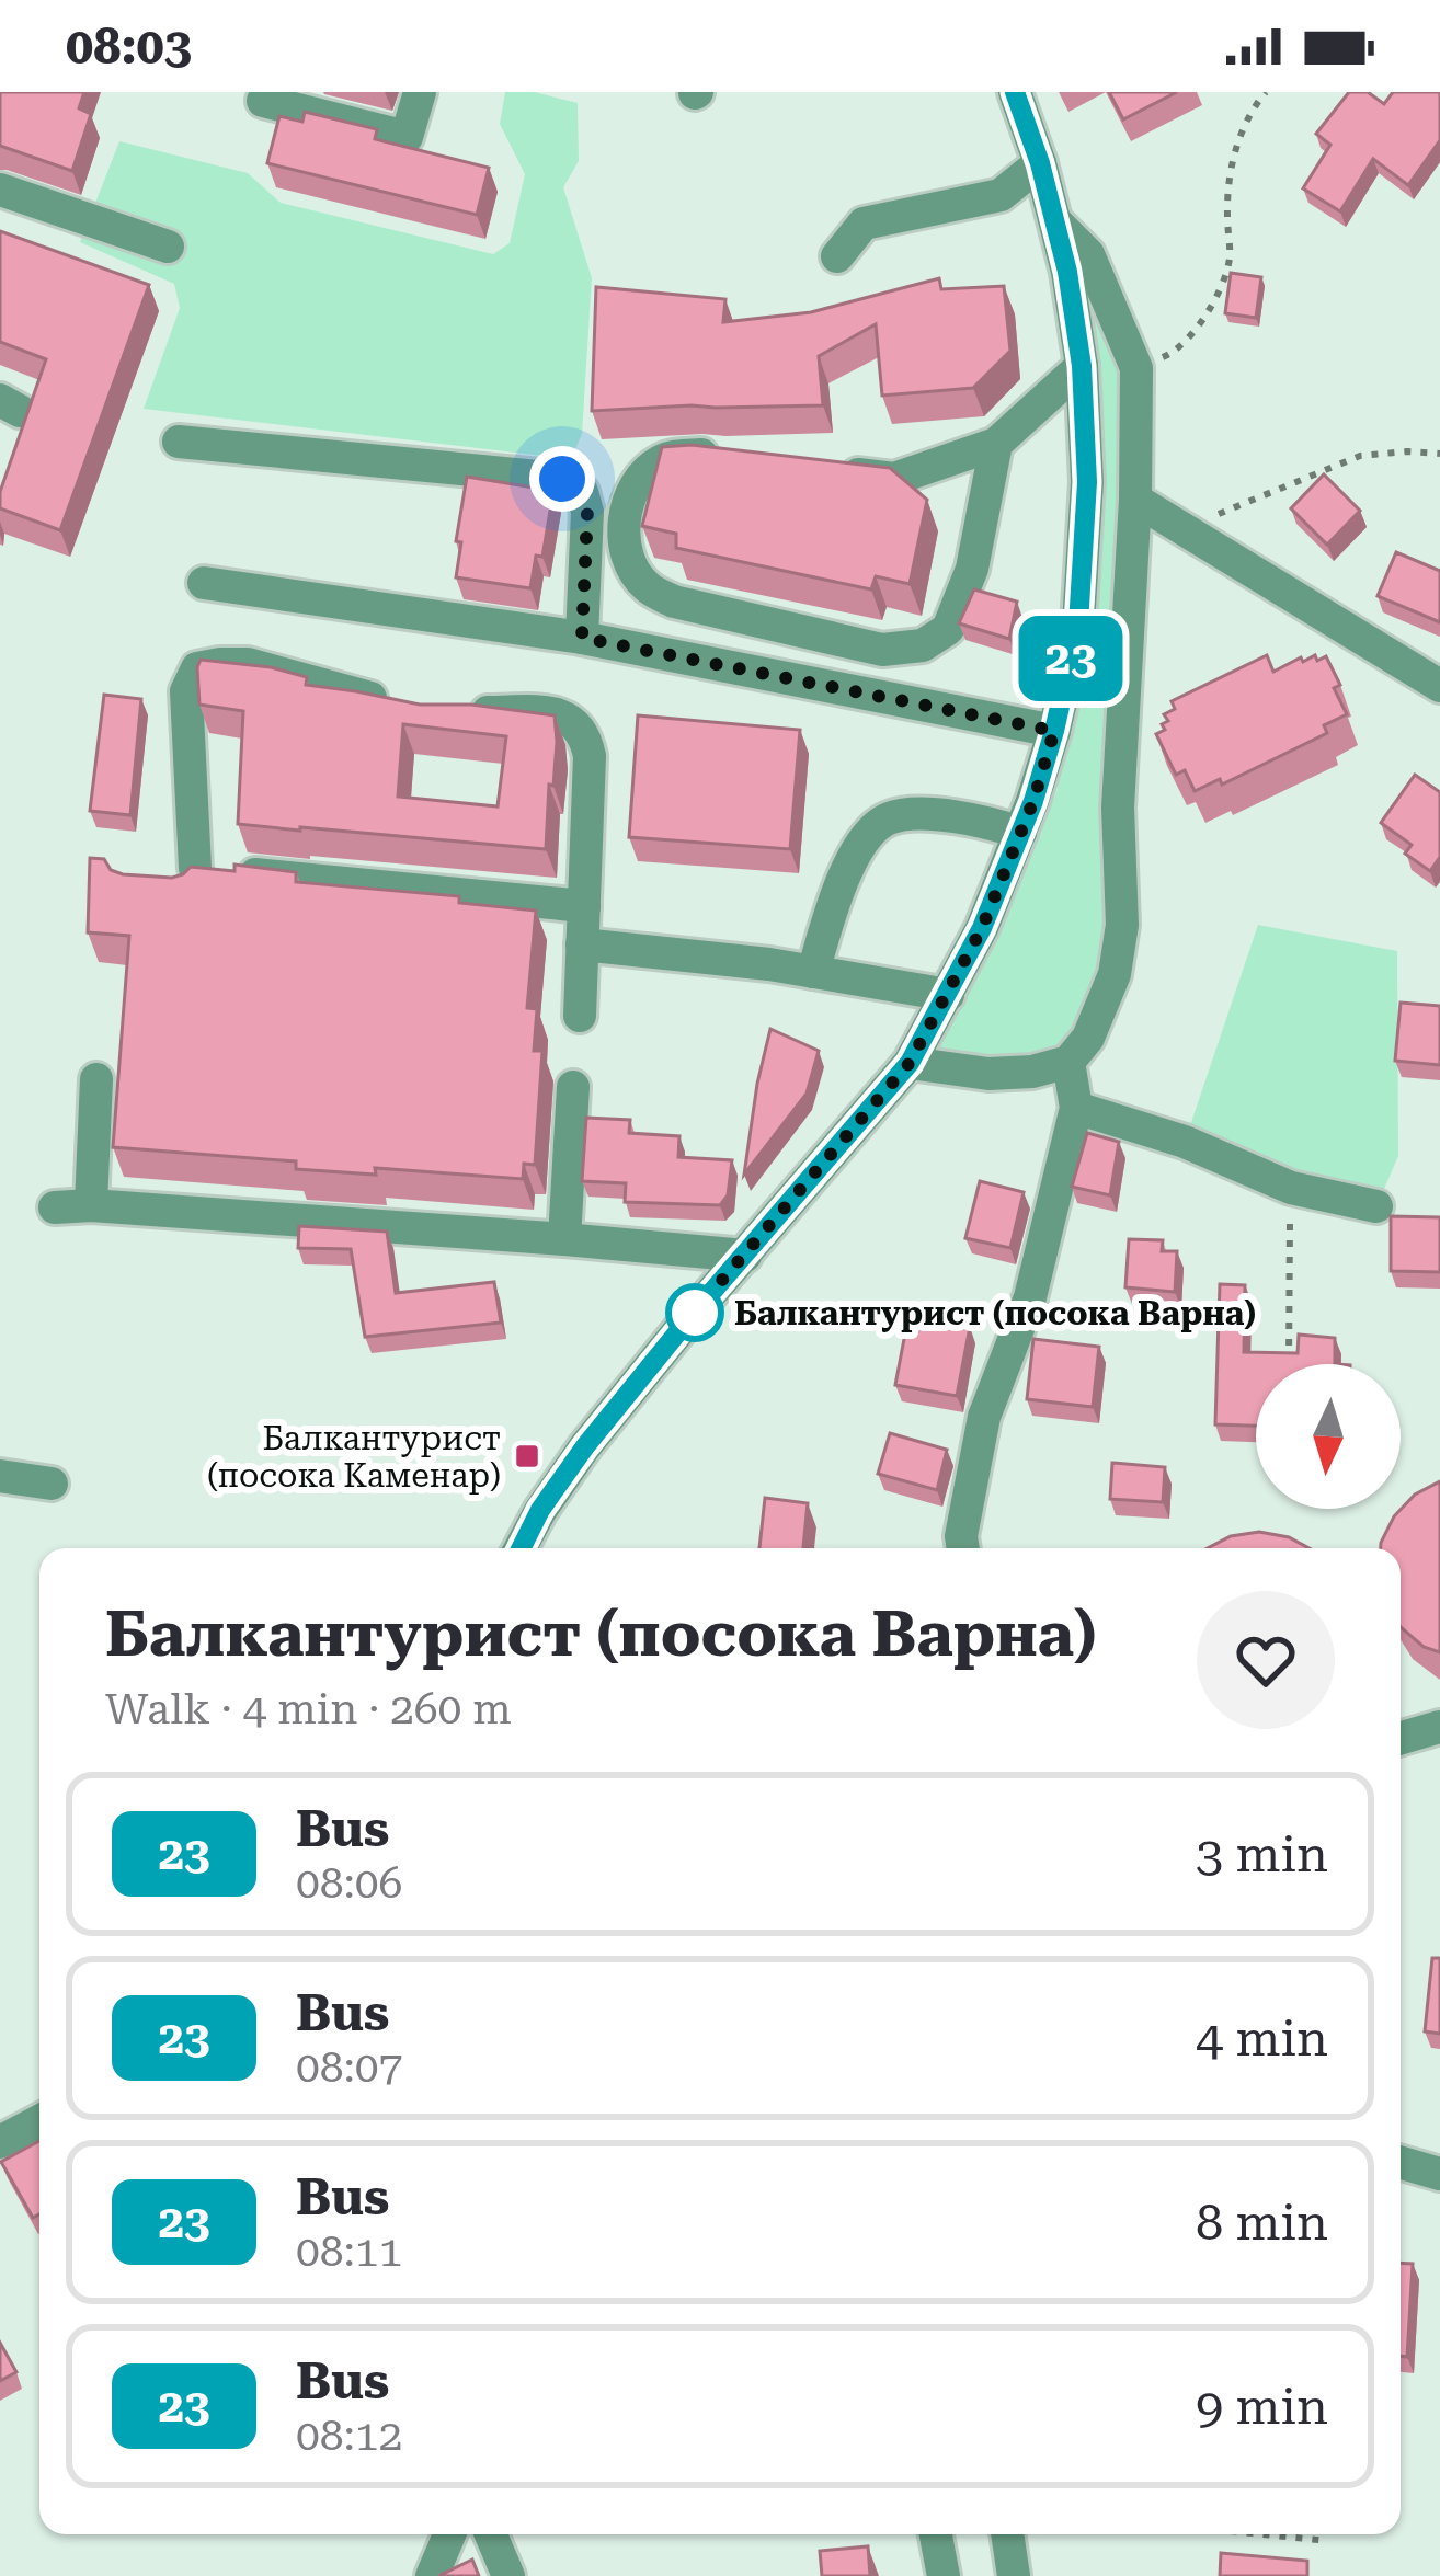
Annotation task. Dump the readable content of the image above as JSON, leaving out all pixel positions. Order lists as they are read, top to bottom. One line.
{"places":{"other":["Балкантурист (посока Варна)"],"transit":["Балкантурист (посока Каменар)"]},"lines":["bus line 23"],"north":"bottom","page":{"status":"08:03","on_map":"23","heading":["Балкантурист (посока Варна)","Walk · 4 min · 260 m"],"list":[{"mark":"23","name":"Bus","note":"08:06","value":"3 min"},{"mark":"23","name":"Bus","note":"08:07","value":"4 min"},{"mark":"23","name":"Bus","note":"08:11","value":"8 min"},{"mark":"23","name":"Bus","note":"08:12","value":"9 min"}]}}
